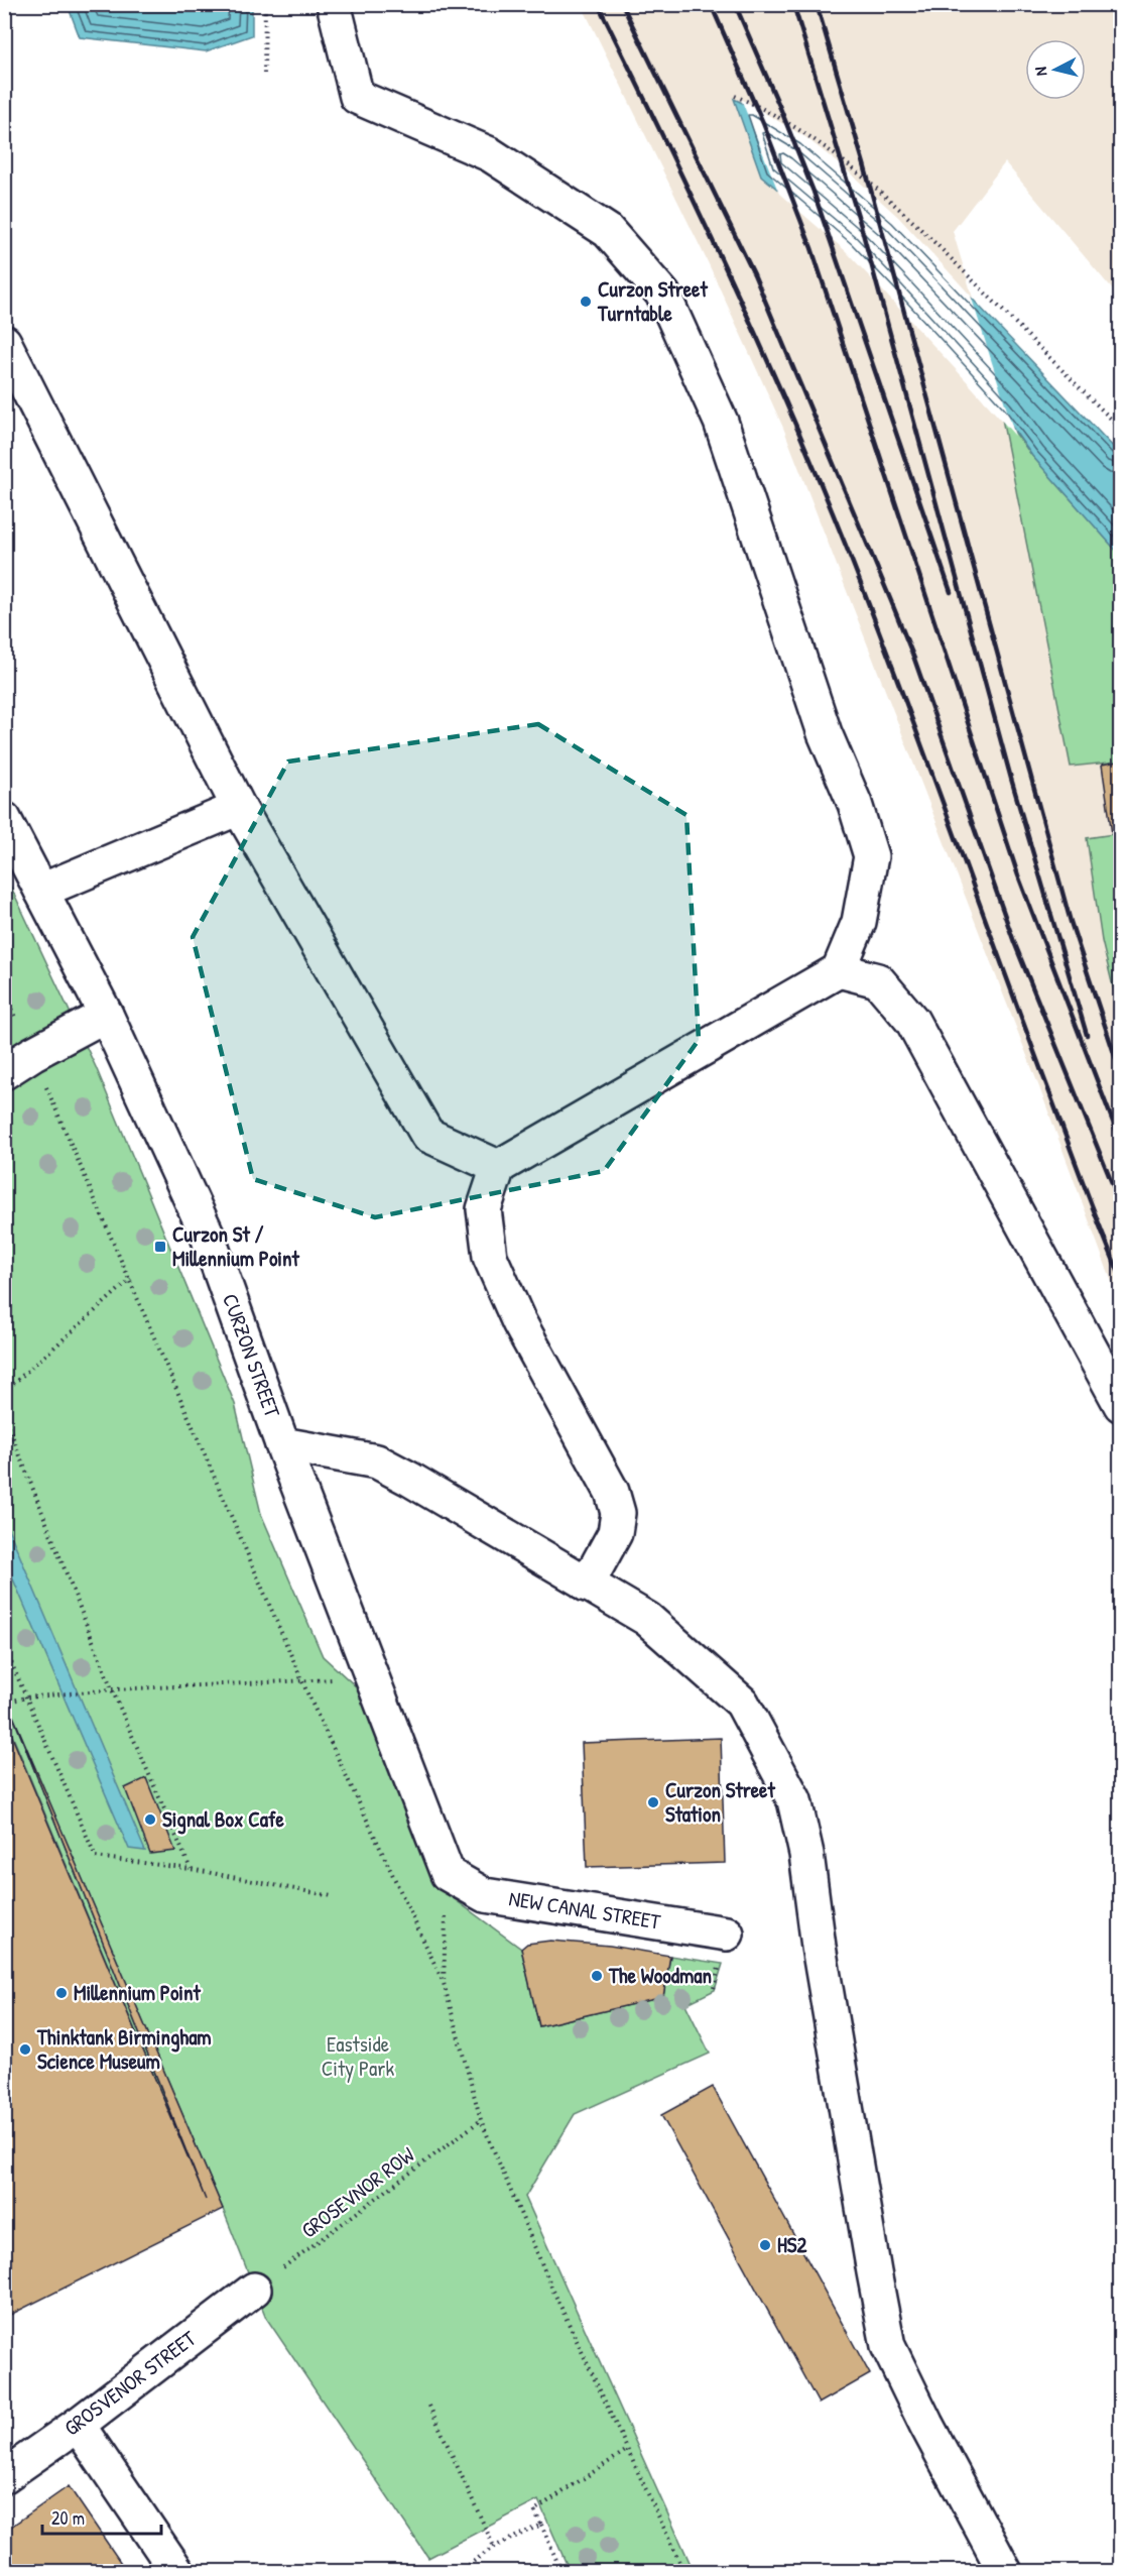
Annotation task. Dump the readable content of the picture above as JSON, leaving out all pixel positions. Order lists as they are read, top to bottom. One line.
{"streets":{"street":["CURZON STREET","NEW CANAL STREET","GROSVENOR STREET"],"path":["GROSEVNOR ROW"]},"crossings":[["CURZON STREET","NEW CANAL STREET"],["GROSEVNOR ROW","GROSVENOR STREET"]],"parks":["Eastside City Park"],"places":{"other":["Curzon Street Turntable","Curzon Street Station","Signal Box Cafe","The Woodman","Millennium Point","Thinktank Birmingham Science Museum","HS2"],"transit":["Curzon St / Millennium Point"]},"scale_bar":"20 m","north":"left"}
